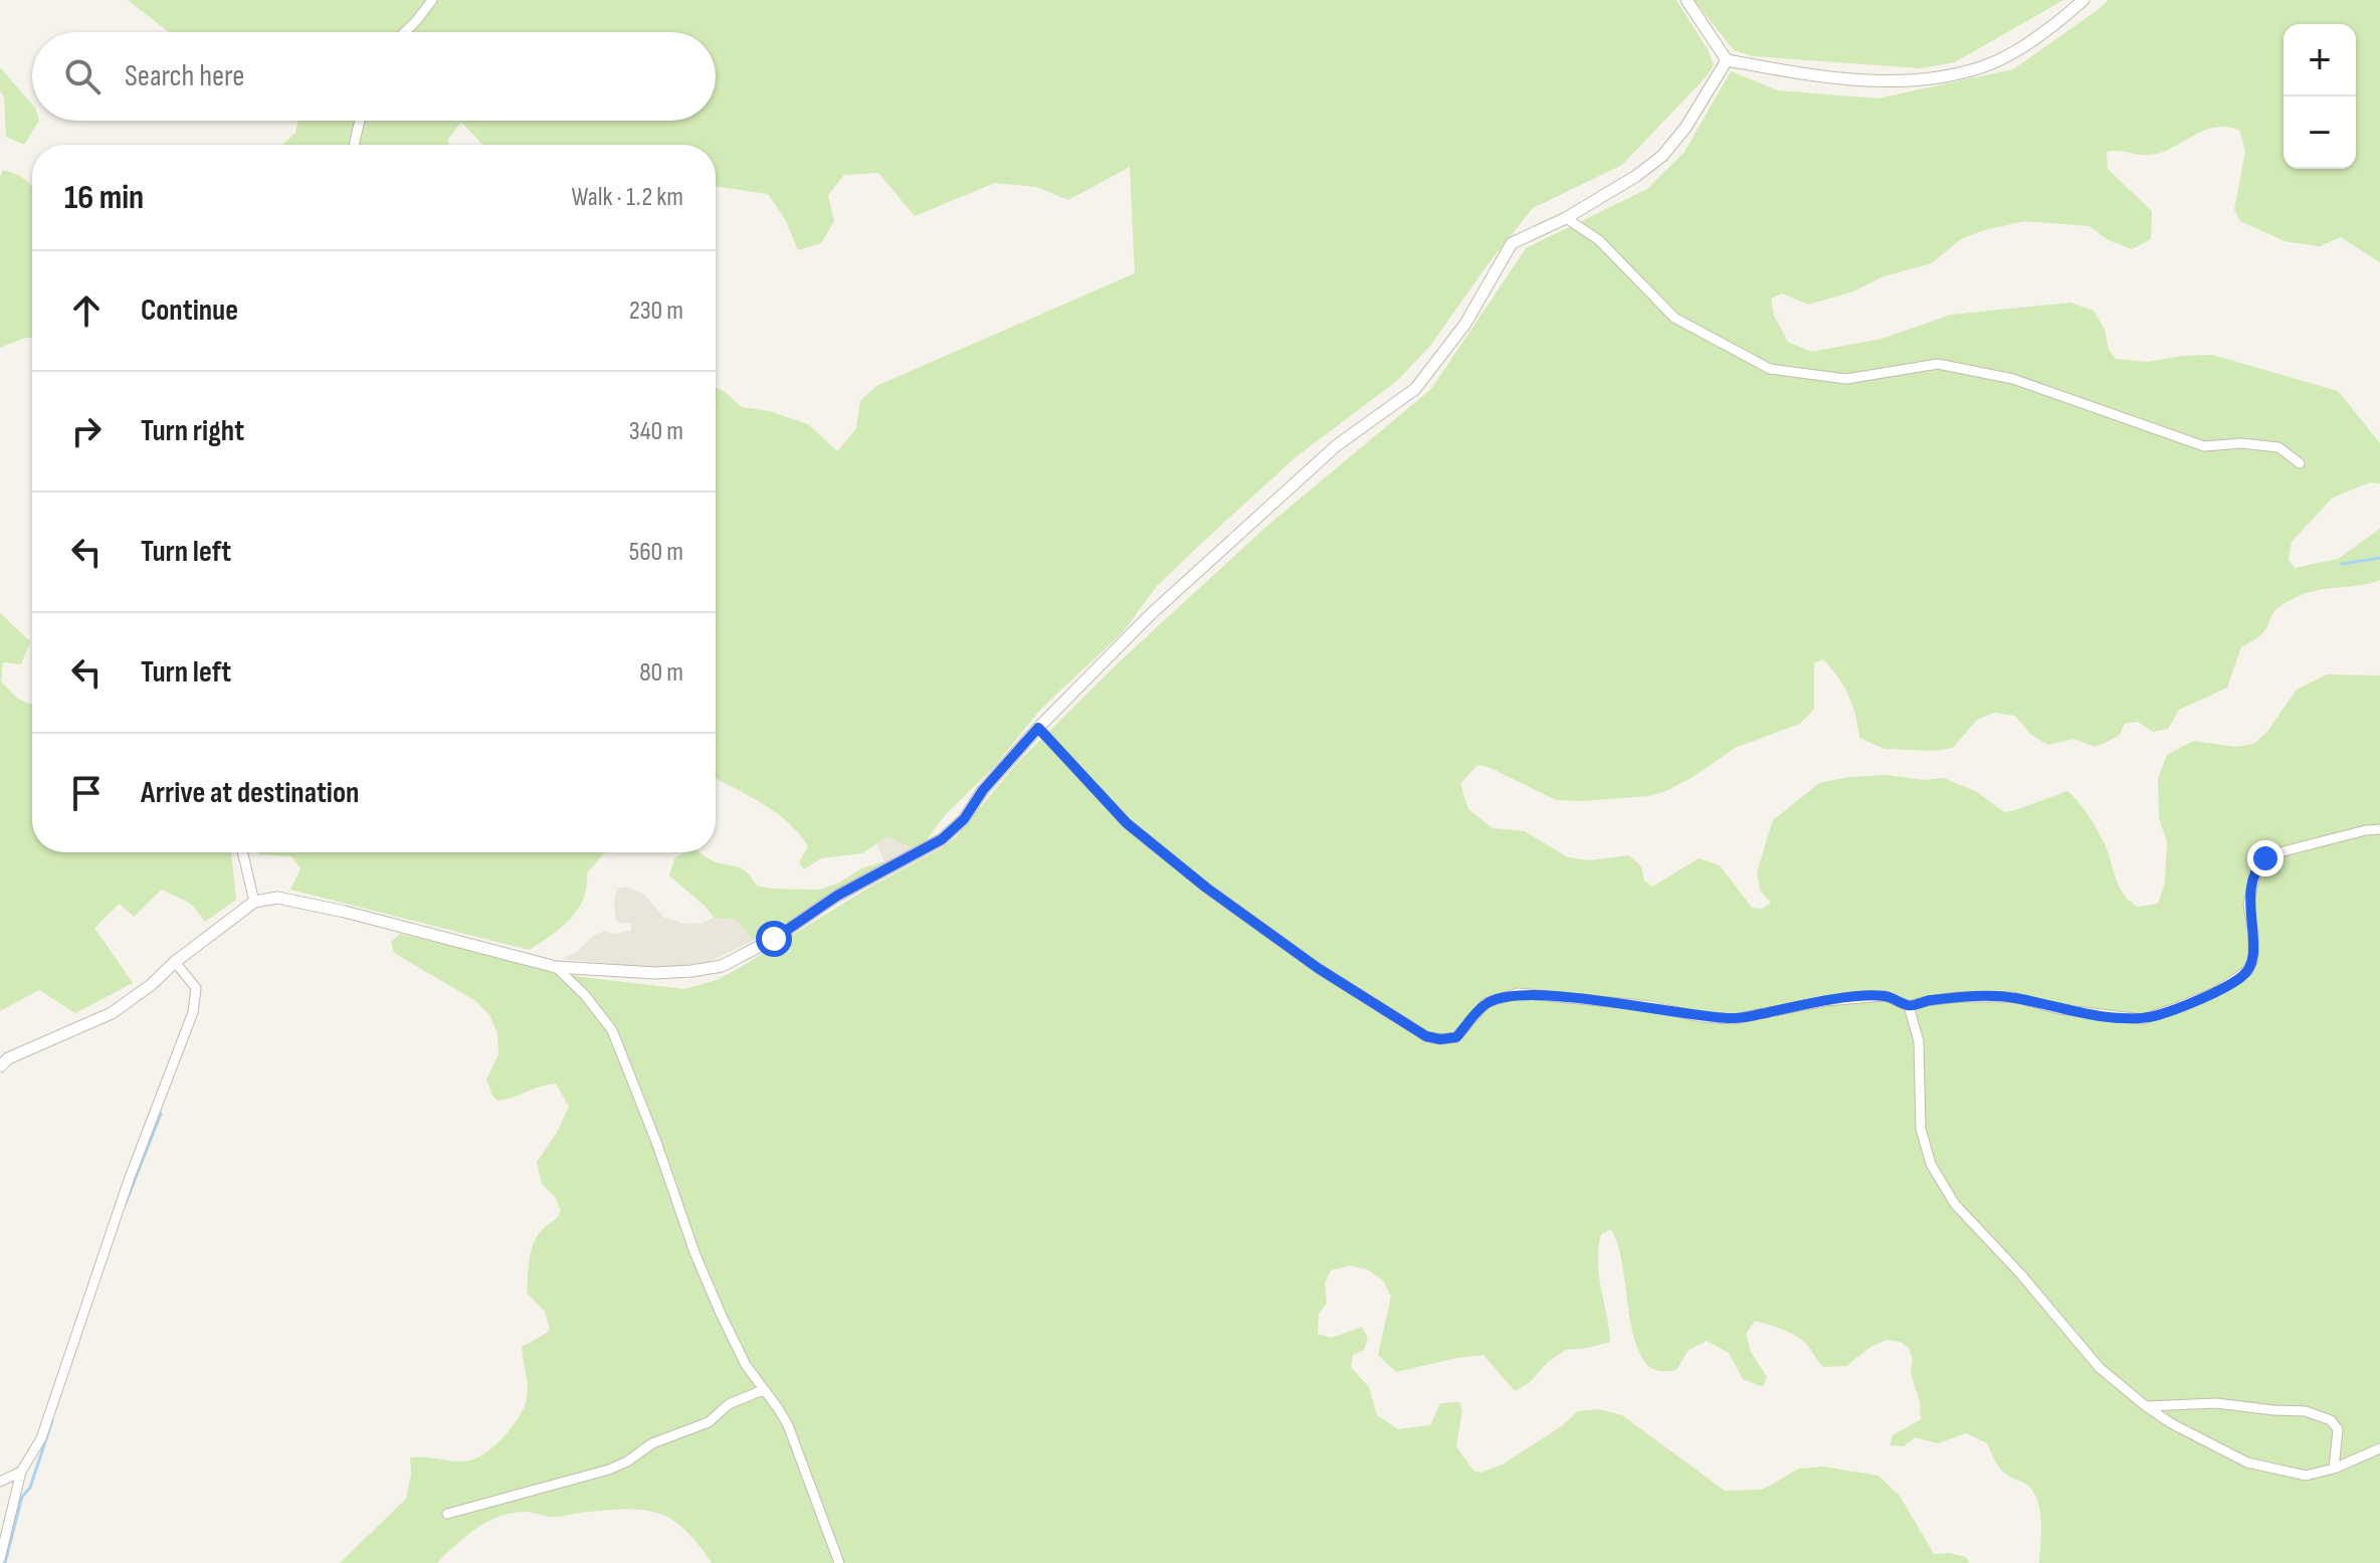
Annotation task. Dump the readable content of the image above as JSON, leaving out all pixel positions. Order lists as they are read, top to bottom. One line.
{"page":{"map_buttons":["+","−"],"search":"Search here","heading":["16 min","Walk · 1.2 km"],"list":[["Continue","230 m"],["Turn right","340 m"],["Turn left","560 m"],["Turn left","80 m"],"Arrive at destination"]}}
